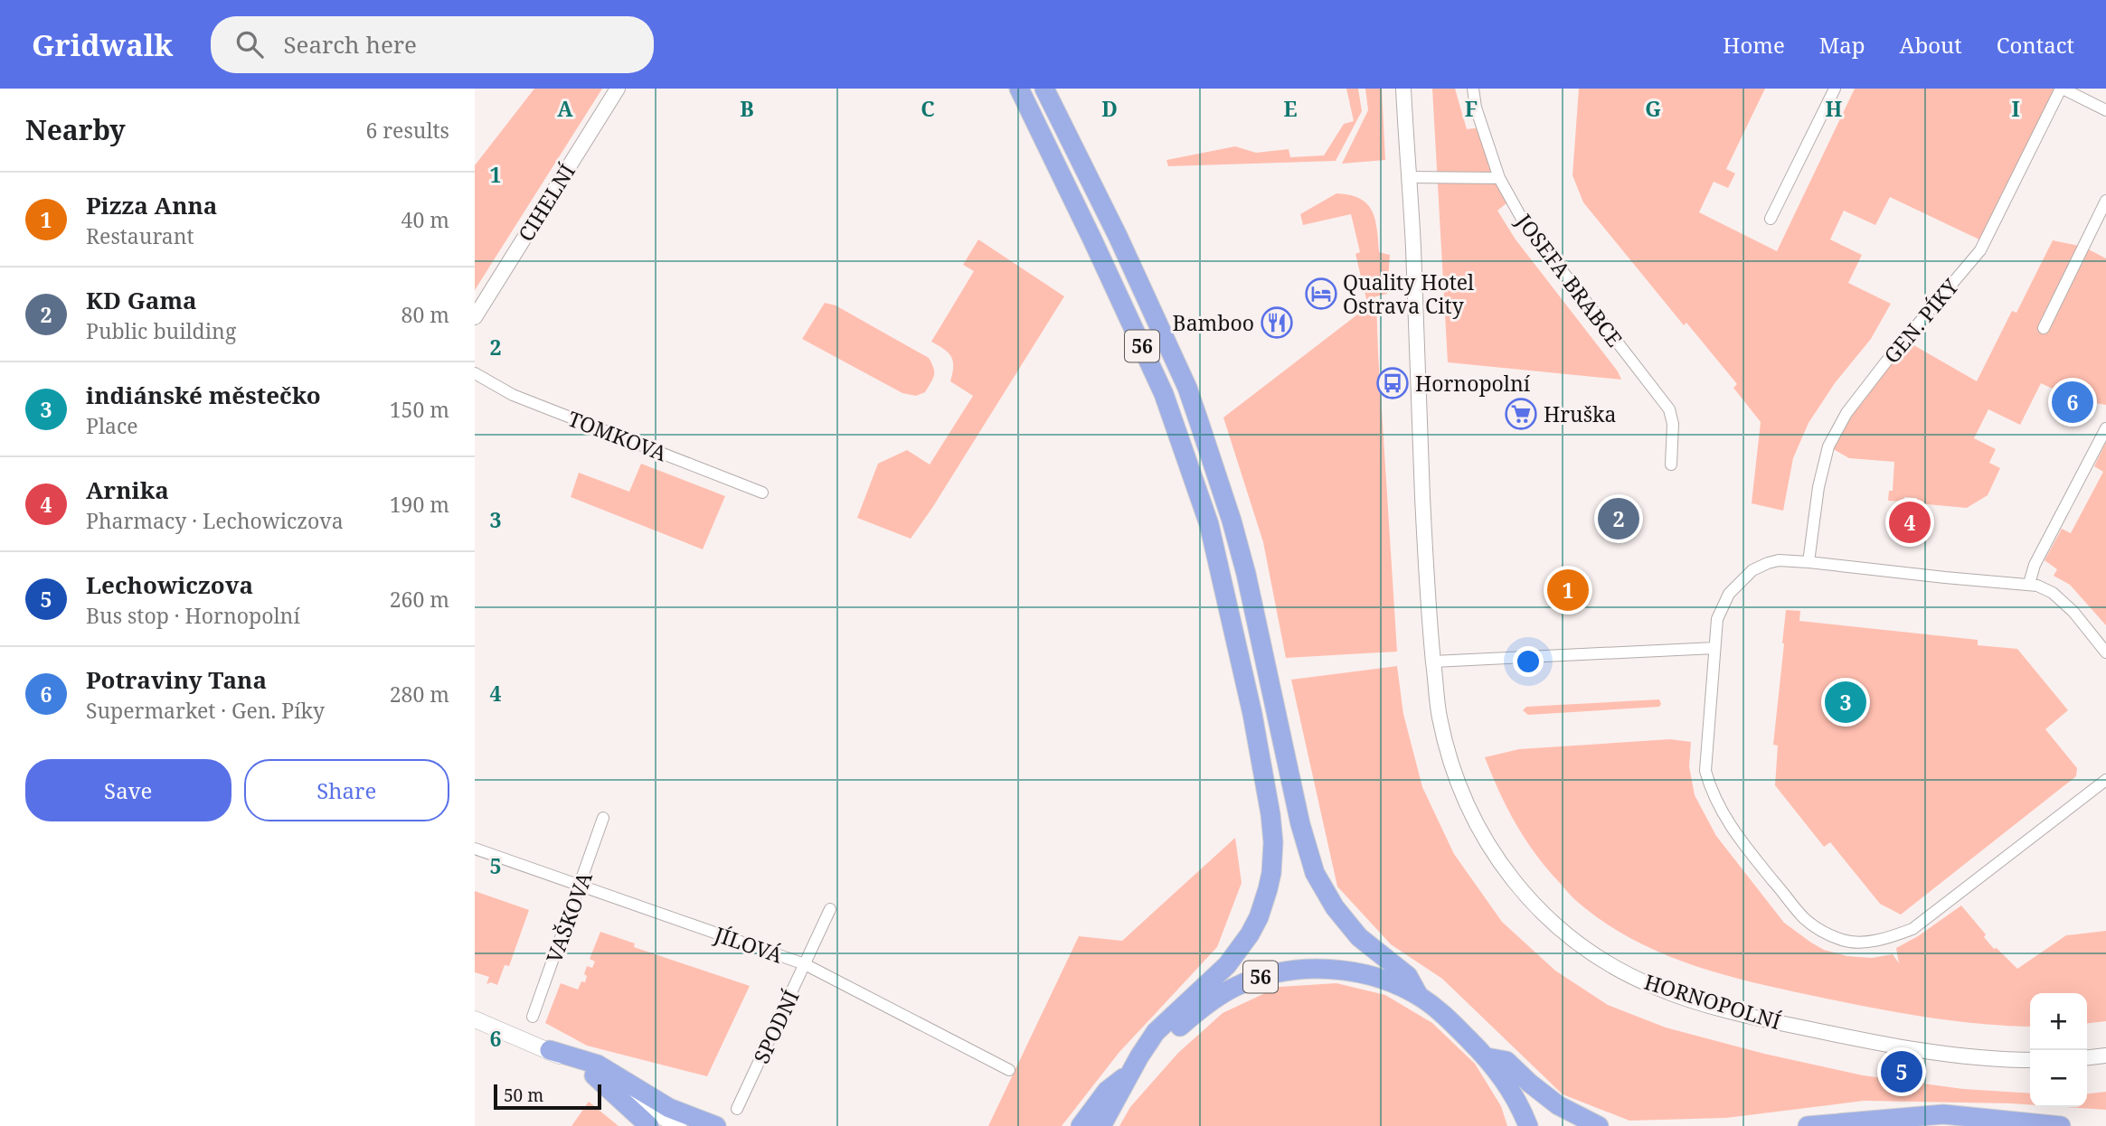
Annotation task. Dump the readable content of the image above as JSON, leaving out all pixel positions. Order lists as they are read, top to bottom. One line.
{"streets":{"highway":["56"],"street":["CIHELNÍ","JOSEFA BRABCE","GEN. PÍKY","TOMKOVA","VAŠKOVA","JÍLOVÁ","HORNOPOLNÍ","SPODNÍ"]},"crossings":[["VAŠKOVA","JÍLOVÁ"],["JÍLOVÁ","SPODNÍ"]],"places":{"hotel":["Quality Hotel Ostrava City"],"restaurant":["Bamboo"],"bus stop":["Hornopolní"],"supermarket":["Hruška"]},"scale_bar":"50 m","page":{"header":"Gridwalk","search":"Search here","nav":["Home","Map","About","Contact"],"heading":["Nearby","6 results"],"list":[{"mark":"1","name":"Pizza Anna","note":"Restaurant","value":"40 m"},{"mark":"2","name":"KD Gama","note":"Public building","value":"80 m"},{"mark":"3","name":"indiánské městečko","note":"Place","value":"150 m"},{"mark":"4","name":"Arnika","note":"Pharmacy · Lechowiczova","value":"190 m"},{"mark":"5","name":"Lechowiczova","note":"Bus stop · Hornopolní","value":"260 m"},{"mark":"6","name":"Potraviny Tana","note":"Supermarket · Gen. Píky","value":"280 m"}],"pins":["6","2","4","1","3","5"],"buttons":["Save","Share"],"map_buttons":["+","−"],"scale":"50 m"},"grid":{"columns":["A","B","C","D","E","F","G","H","I"],"rows":["1","2","3","4","5","6"]}}
